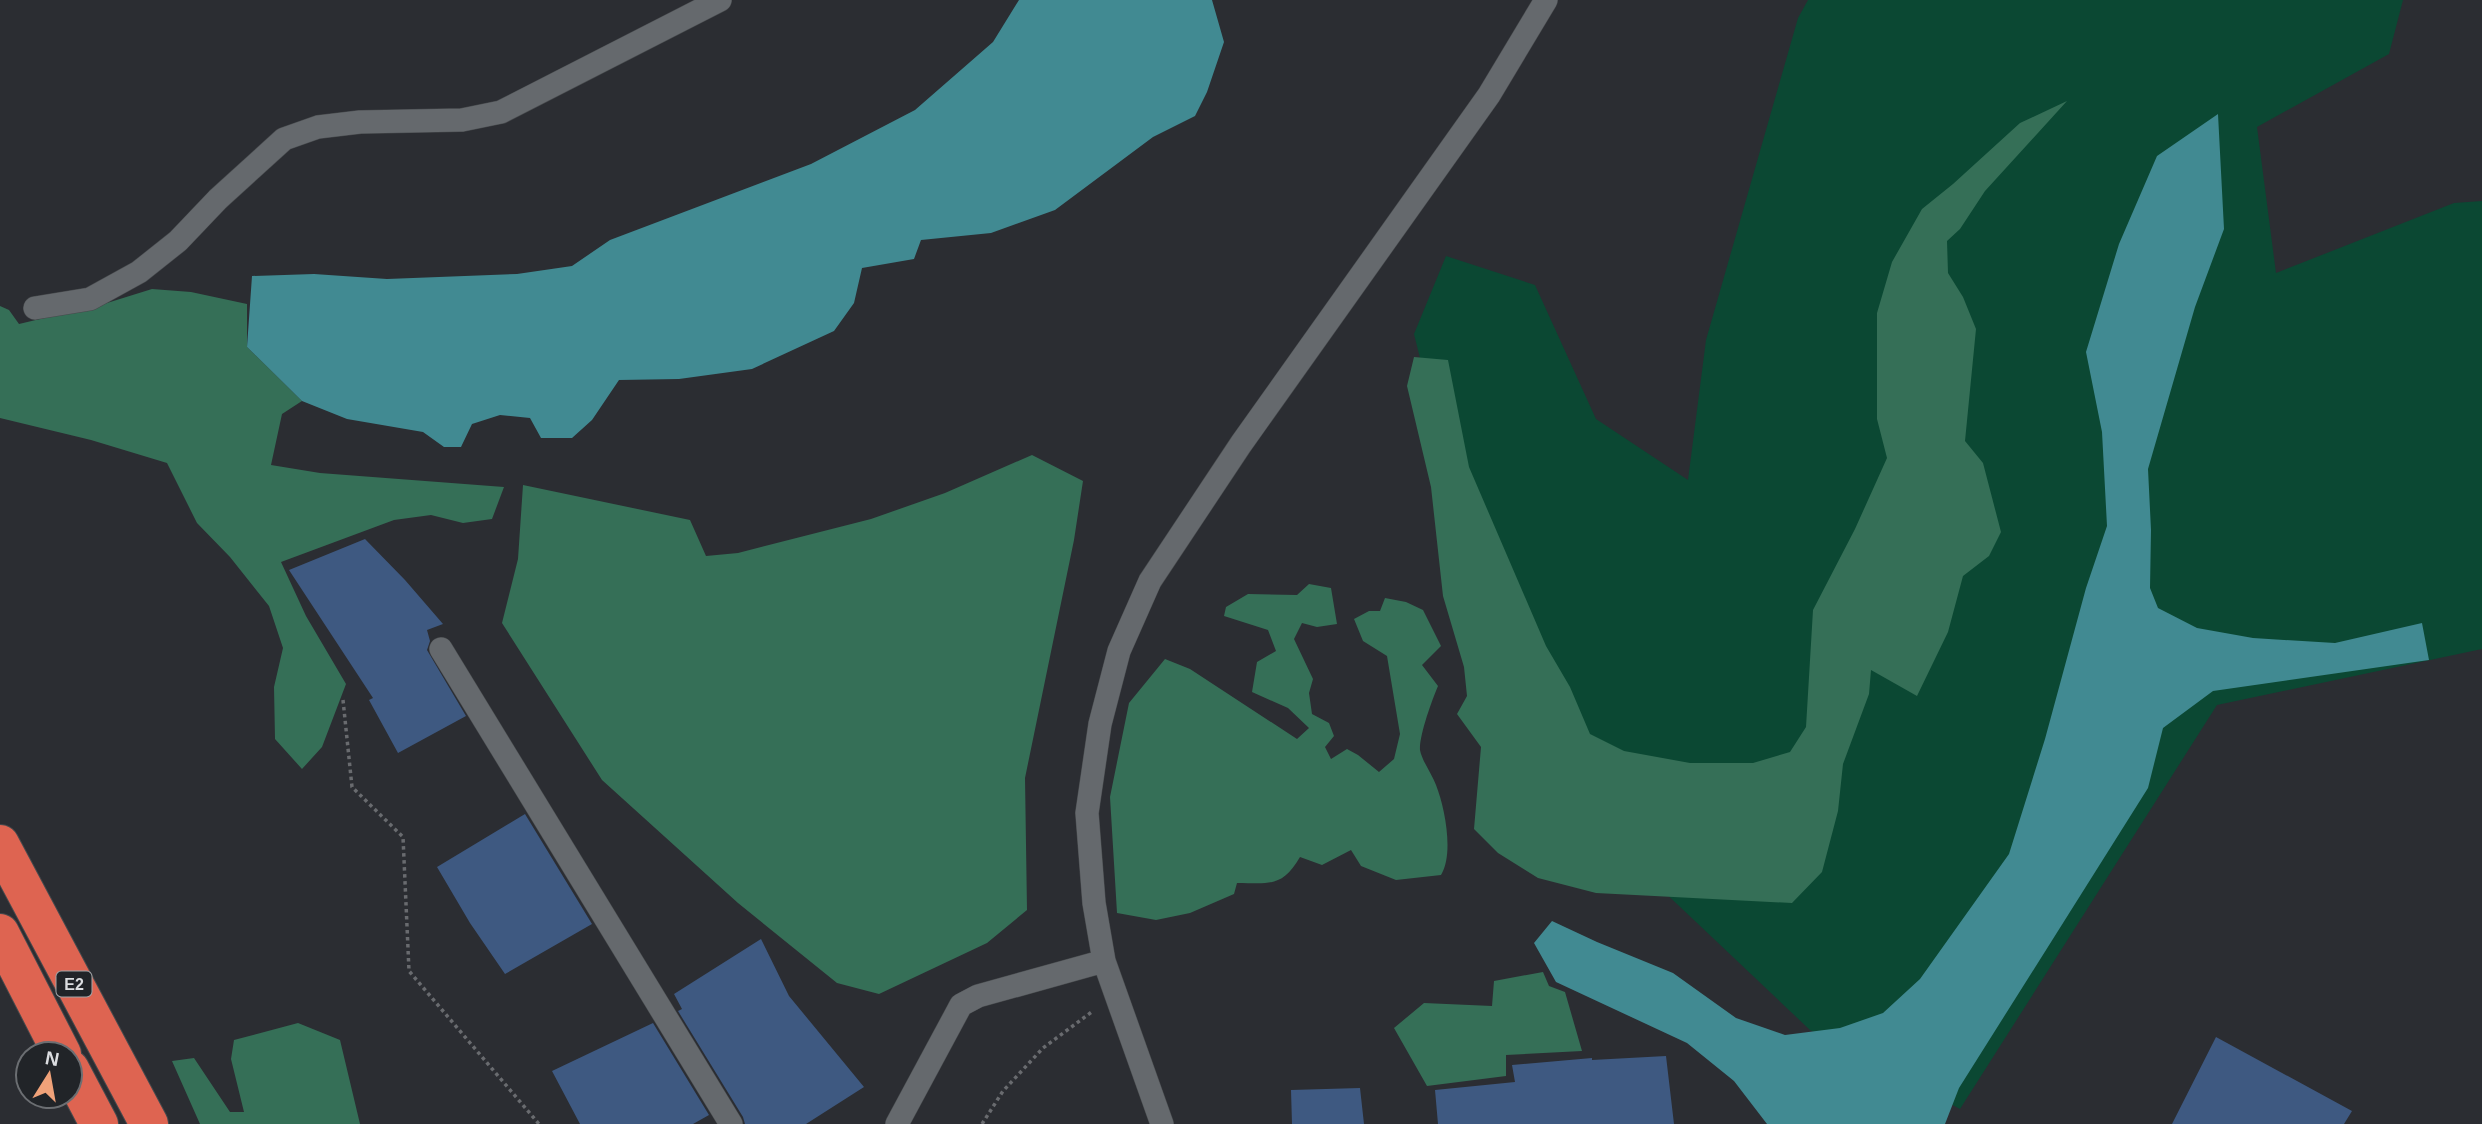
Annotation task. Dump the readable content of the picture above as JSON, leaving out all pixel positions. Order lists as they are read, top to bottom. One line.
{"streets":{"highway":["E2"]},"north":"top"}
